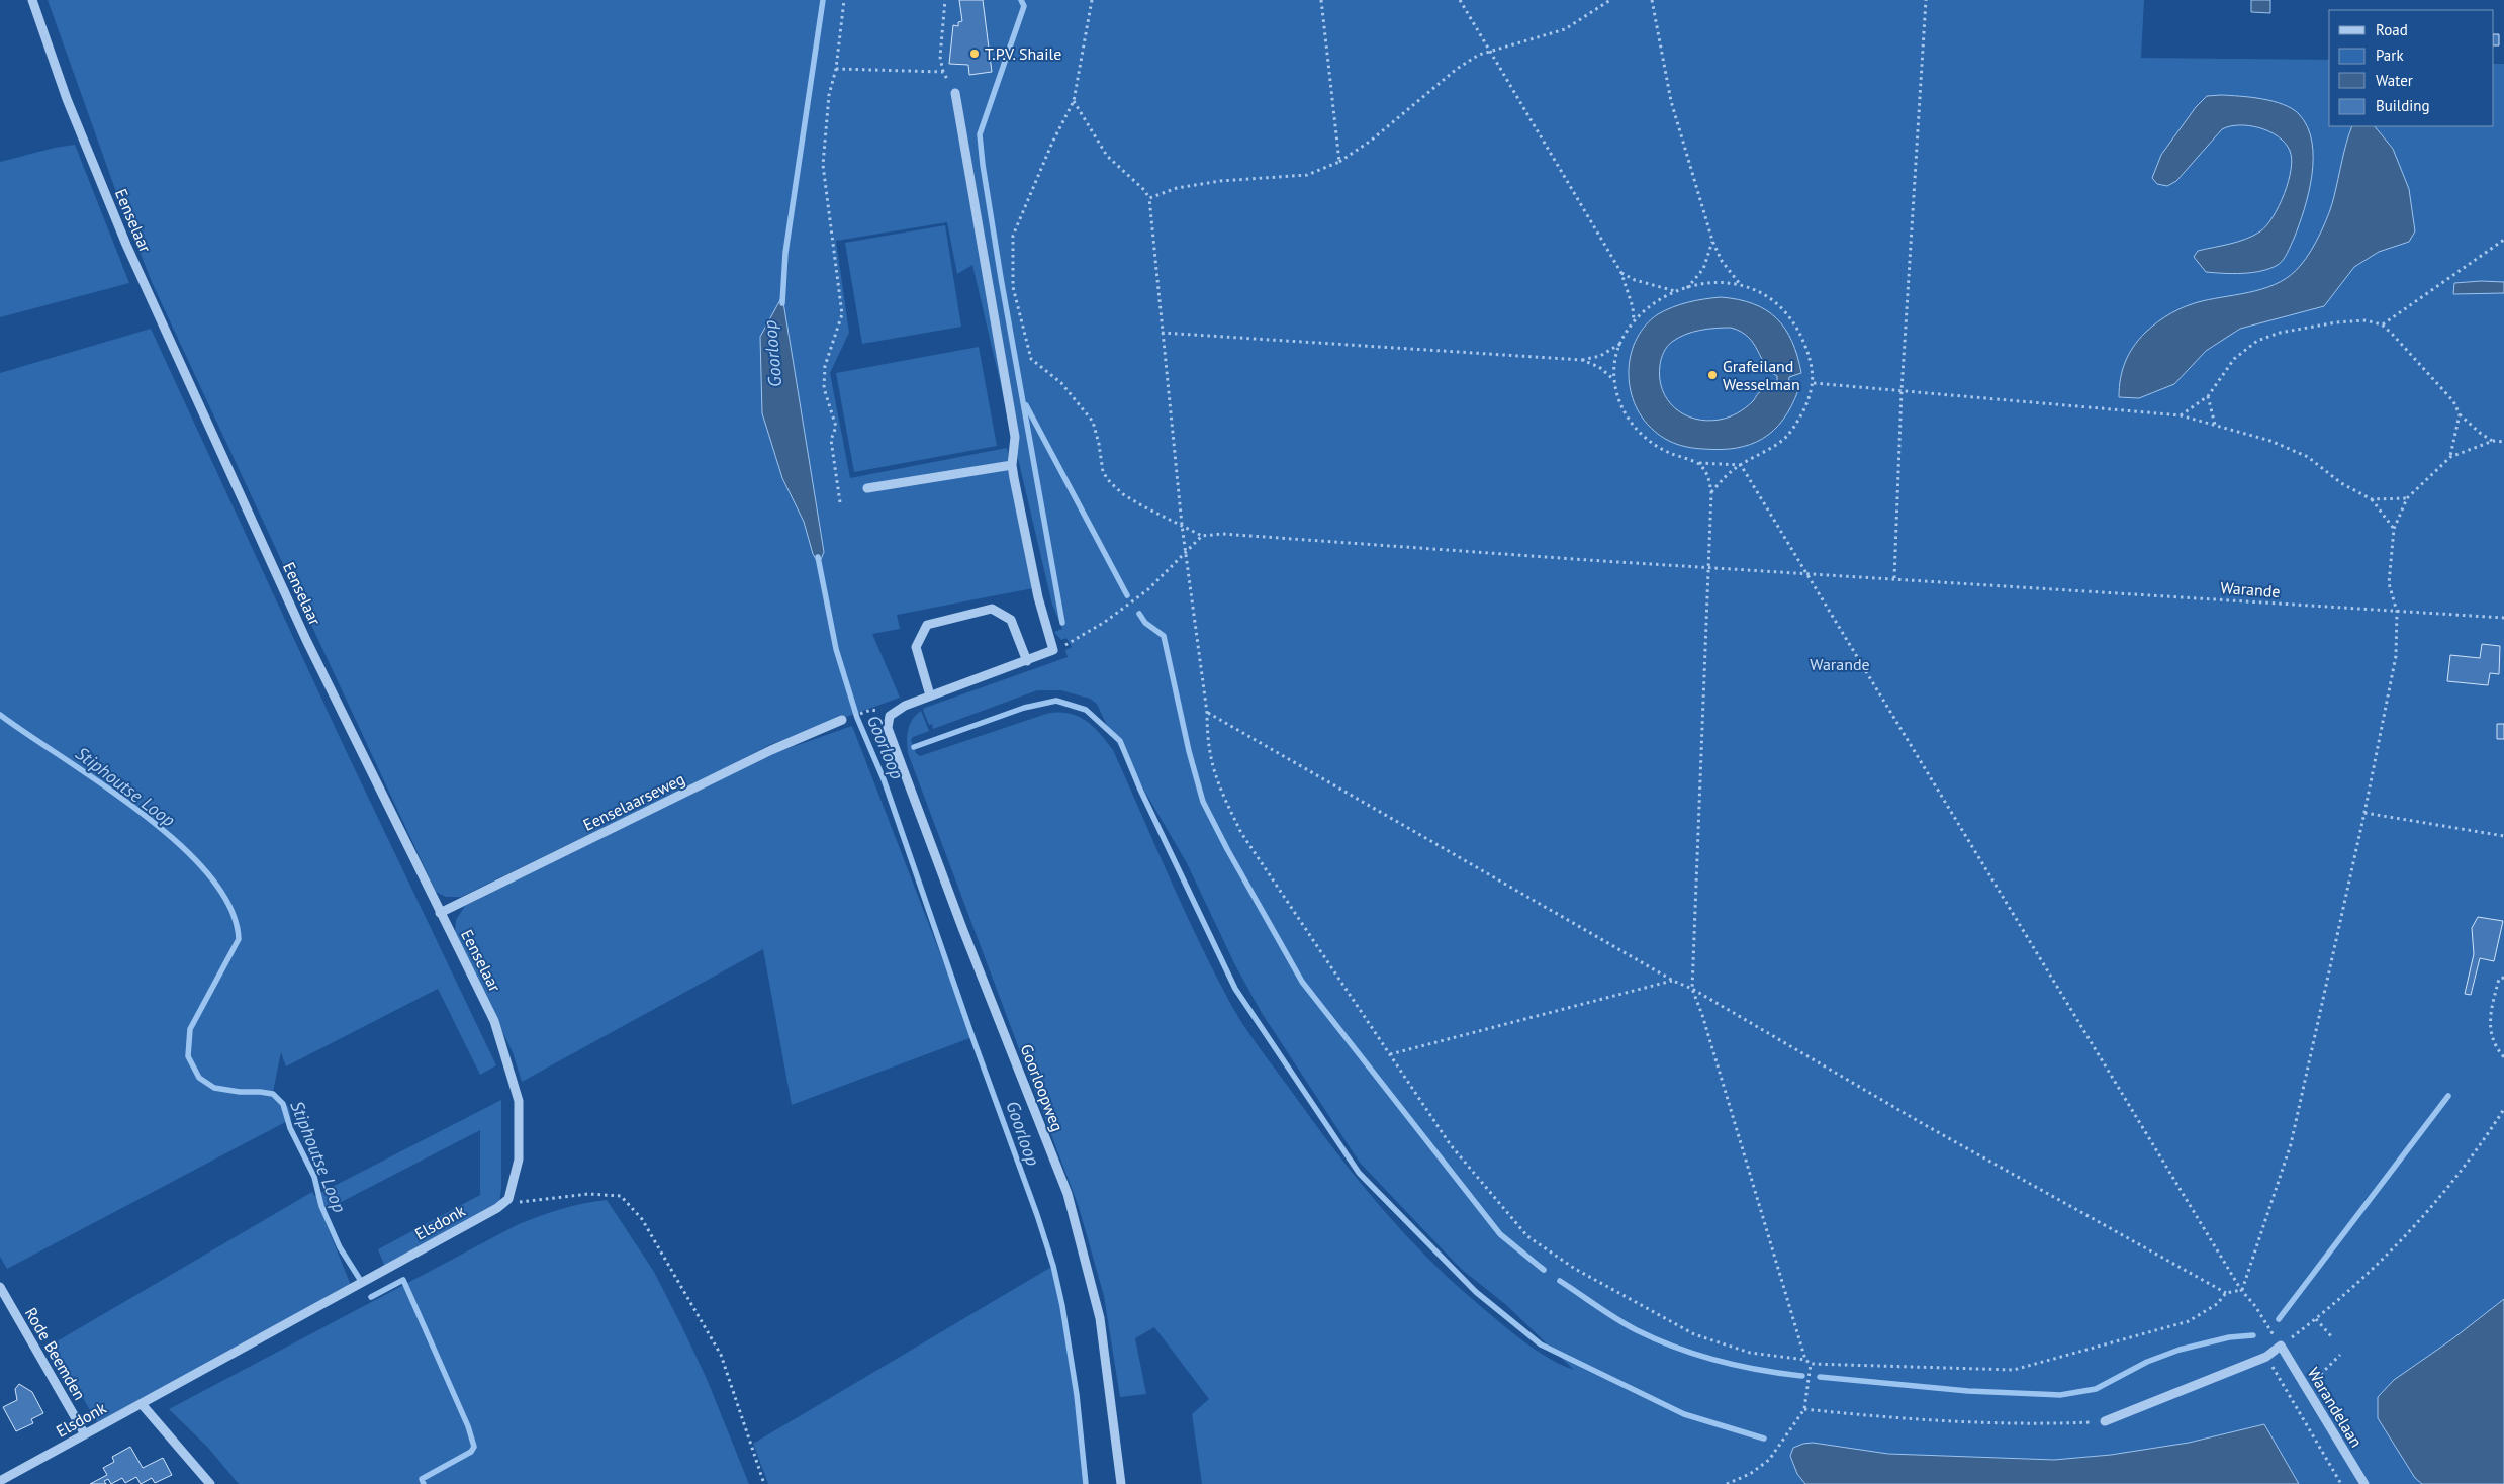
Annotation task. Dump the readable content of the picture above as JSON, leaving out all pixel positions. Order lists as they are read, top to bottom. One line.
{"streets":{"street":["Eenselaar","Eenselaarseweg","Goorloopweg","Elsdonk","Rode Beemden","Warandelaan"],"path":["Warande"]},"crossings":[["Eenselaar","Eenselaarseweg"],["Eenselaar","Elsdonk"],["Elsdonk","Rode Beemden"]],"water":["Goorloop","Stiphoutse Loop"],"parks":["Warande"],"places":["T.P.V. Shaile","Grafeiland Wesselman"],"legend":["Road","Park","Water","Building"]}
